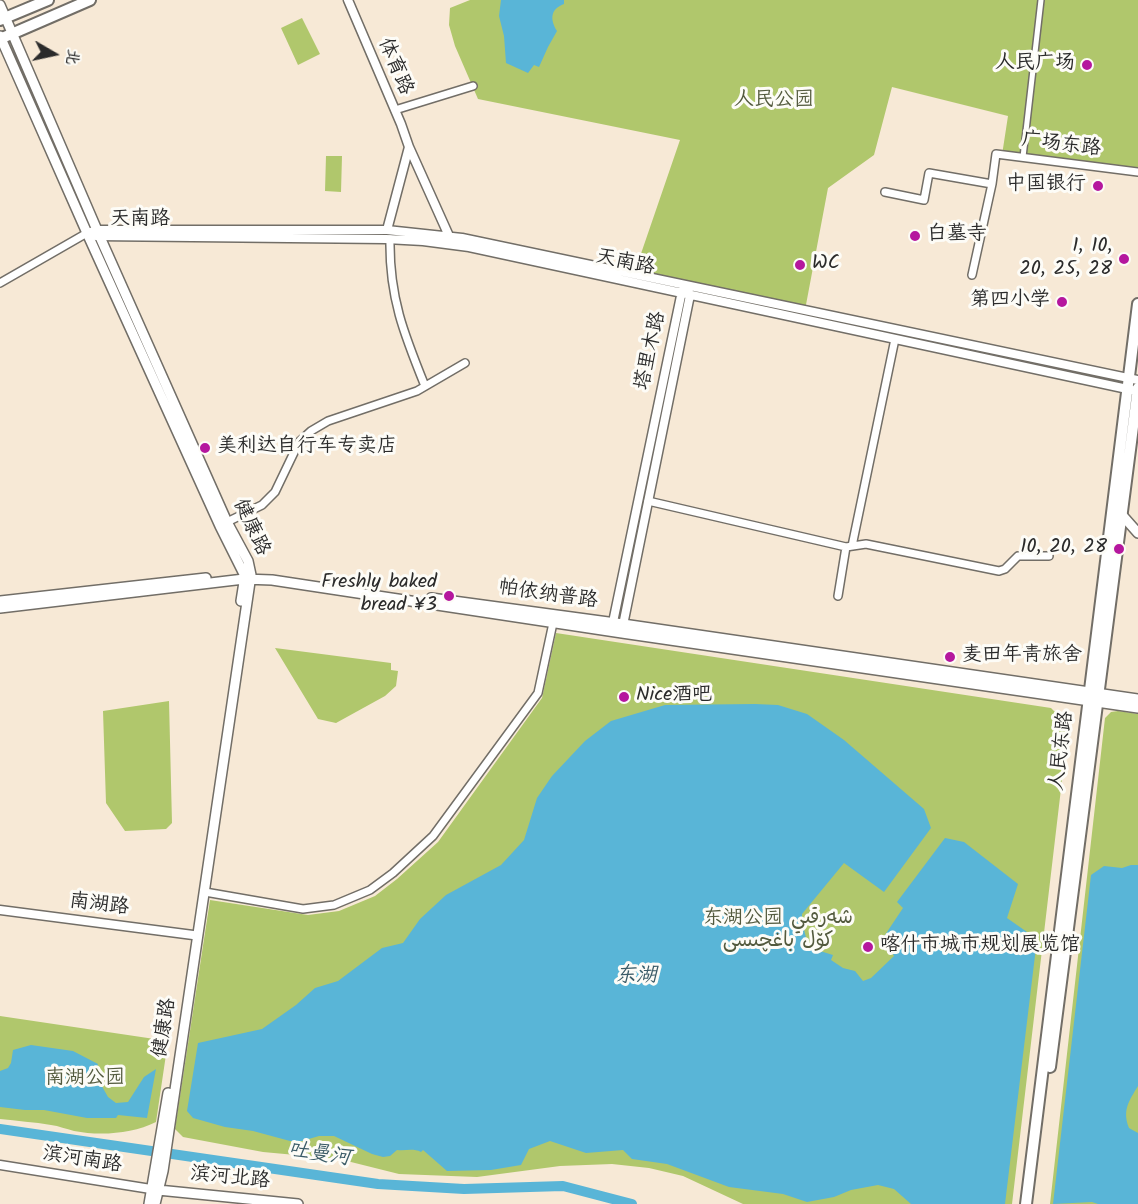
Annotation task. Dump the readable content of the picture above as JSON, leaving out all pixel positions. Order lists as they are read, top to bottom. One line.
{"streets":{"main road":["健康路","帕依纳普路","人民东路","滨河北路"],"street":["体育路","广场东路","天南路","塔里木路","南湖路","滨河南路"]},"crossings":[["体育路","天南路"],["天南路","塔里木路"],["天南路","健康路"],["天南路","人民东路"],["塔里木路","帕依纳普路"],["健康路","帕依纳普路"],["健康路","南湖路"],["帕依纳普路","人民东路"],["滨河南路","滨河北路"]],"water":["东湖","吐曼河"],"parks":["人民公园","东湖公园 شەرقىي كۆل باغچىسى","南湖公园"],"places":["人民广场","中国银行","白墓寺","1, 10, 20, 25, 28","WC","第四小学","美利达自行车专卖店","10, 20, 28","Freshly baked bread ¥3","麦田年青旅舍","Nice酒吧","喀什市城市规划展览馆"],"north":"right"}
